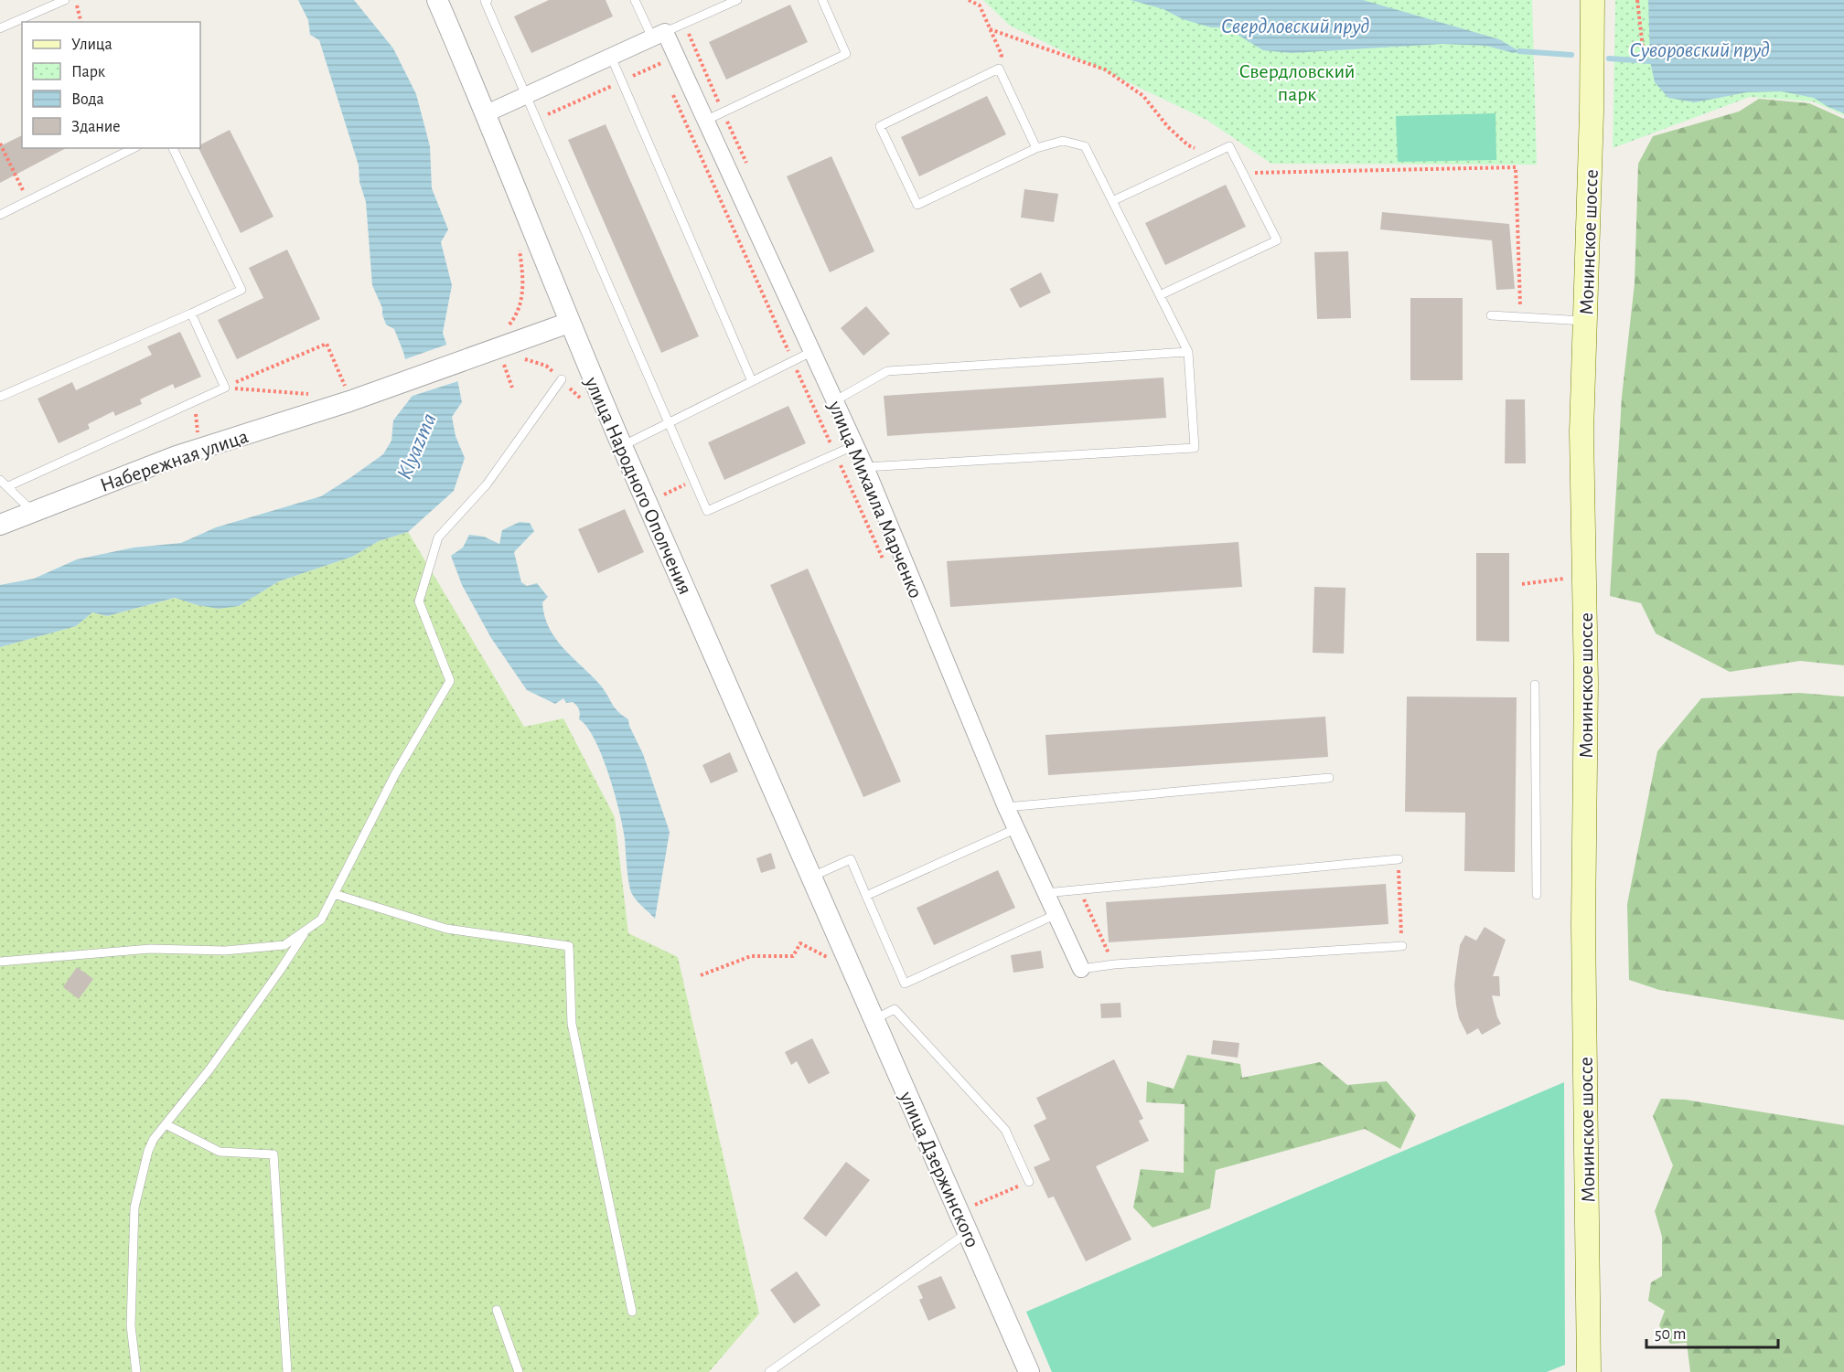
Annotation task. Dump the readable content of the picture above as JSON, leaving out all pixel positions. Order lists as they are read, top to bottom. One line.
{"streets":{"main road":["Монинское шоссе"],"street":["Набережная улица","улица Народного Ополчения","улица Михаила Марченко","улица Дзержинского"]},"crossings":[["Набережная улица","улица Народного Ополчения"],["улица Народного Ополчения","улица Дзержинского"]],"water":["Свердловский пруд","Суворовский пруд","Klyazma"],"parks":["Свердловский парк"],"legend":["Улица","Парк","Вода","Здание"],"scale_bar":"50 m"}
